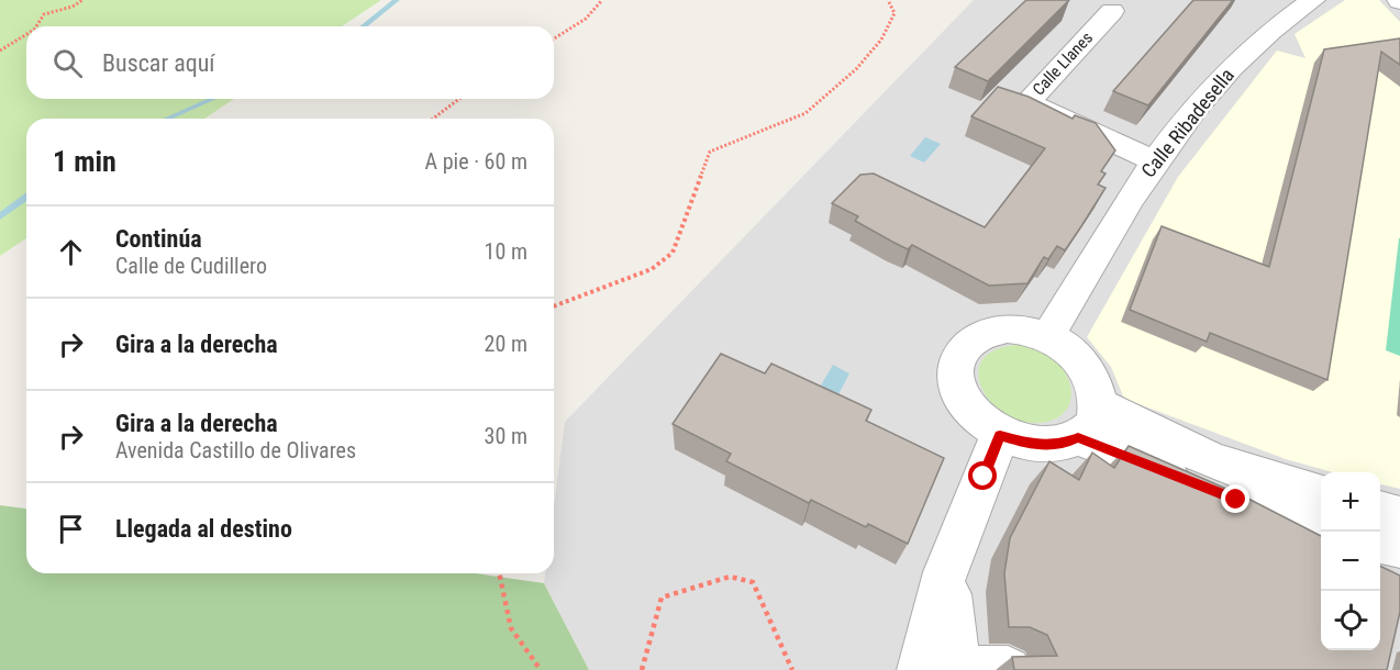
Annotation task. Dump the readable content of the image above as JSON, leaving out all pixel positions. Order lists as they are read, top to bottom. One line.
{"streets":{"street":["Calle Llanes","Calle Ribadesella"]},"crossings":[["Calle Llanes","Calle Ribadesella"]],"page":{"search":"Buscar aquí","heading":["1 min","A pie · 60 m"],"list":[["Continúa","Calle de Cudillero","10 m"],["Gira a la derecha","20 m"],["Gira a la derecha","Avenida Castillo de Olivares","30 m"],"Llegada al destino"],"map_buttons":["+","−"]}}
